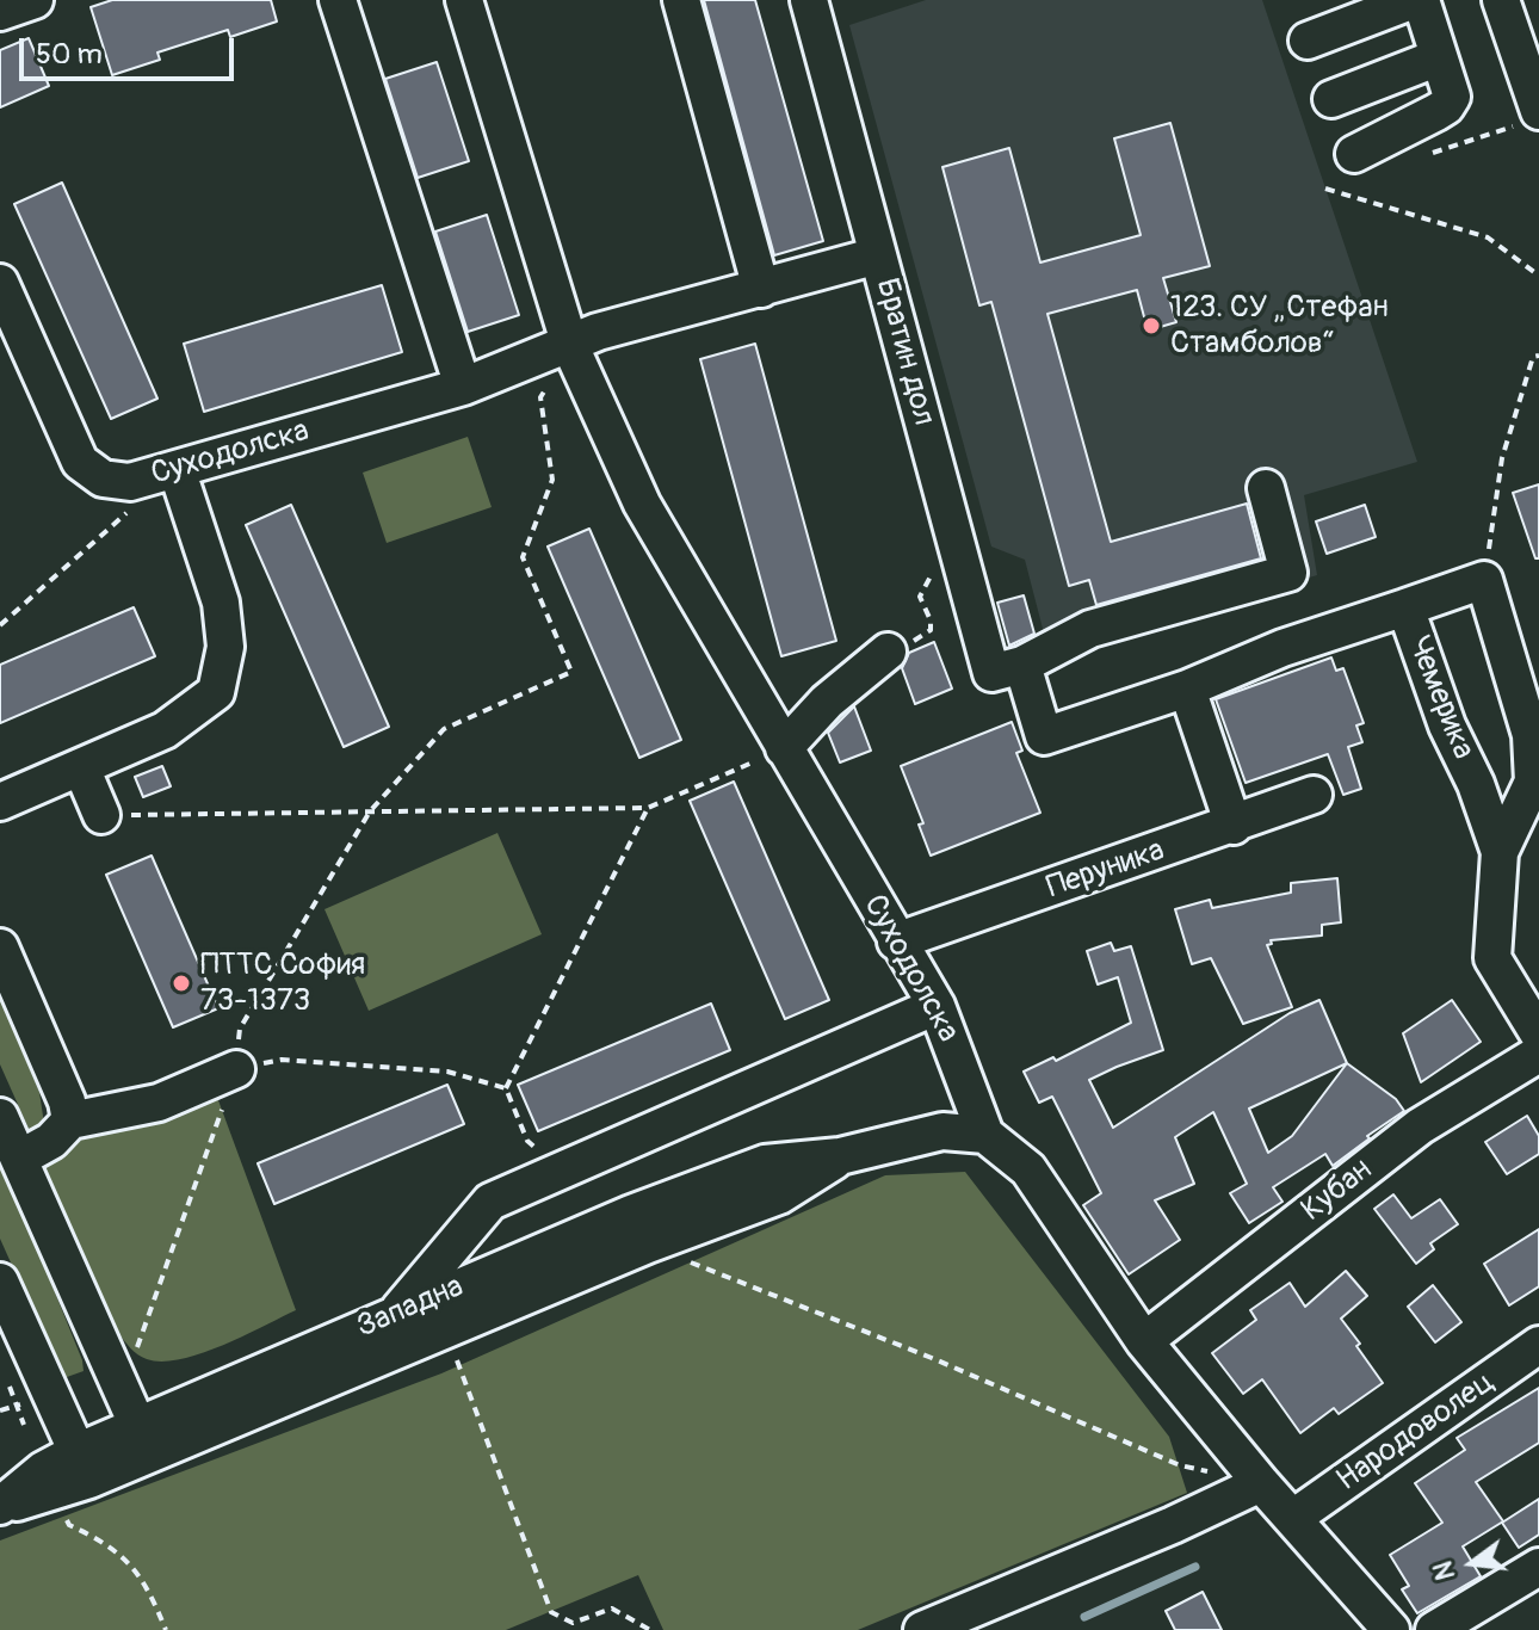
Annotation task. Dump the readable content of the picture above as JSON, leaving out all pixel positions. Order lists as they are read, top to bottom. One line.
{"streets":{"street":["Братин дол","Суходолска","Чемерика","Перуника","Кубан","Западна","Народоволец"]},"crossings":[["Братин дол","Чемерика"],["Суходолска","Перуника"],["Суходолска","Западна"]],"places":["123. СУ „Стефан Стамболов“","ПТТС София 73-1373"],"scale_bar":"50 m","north":"left"}
